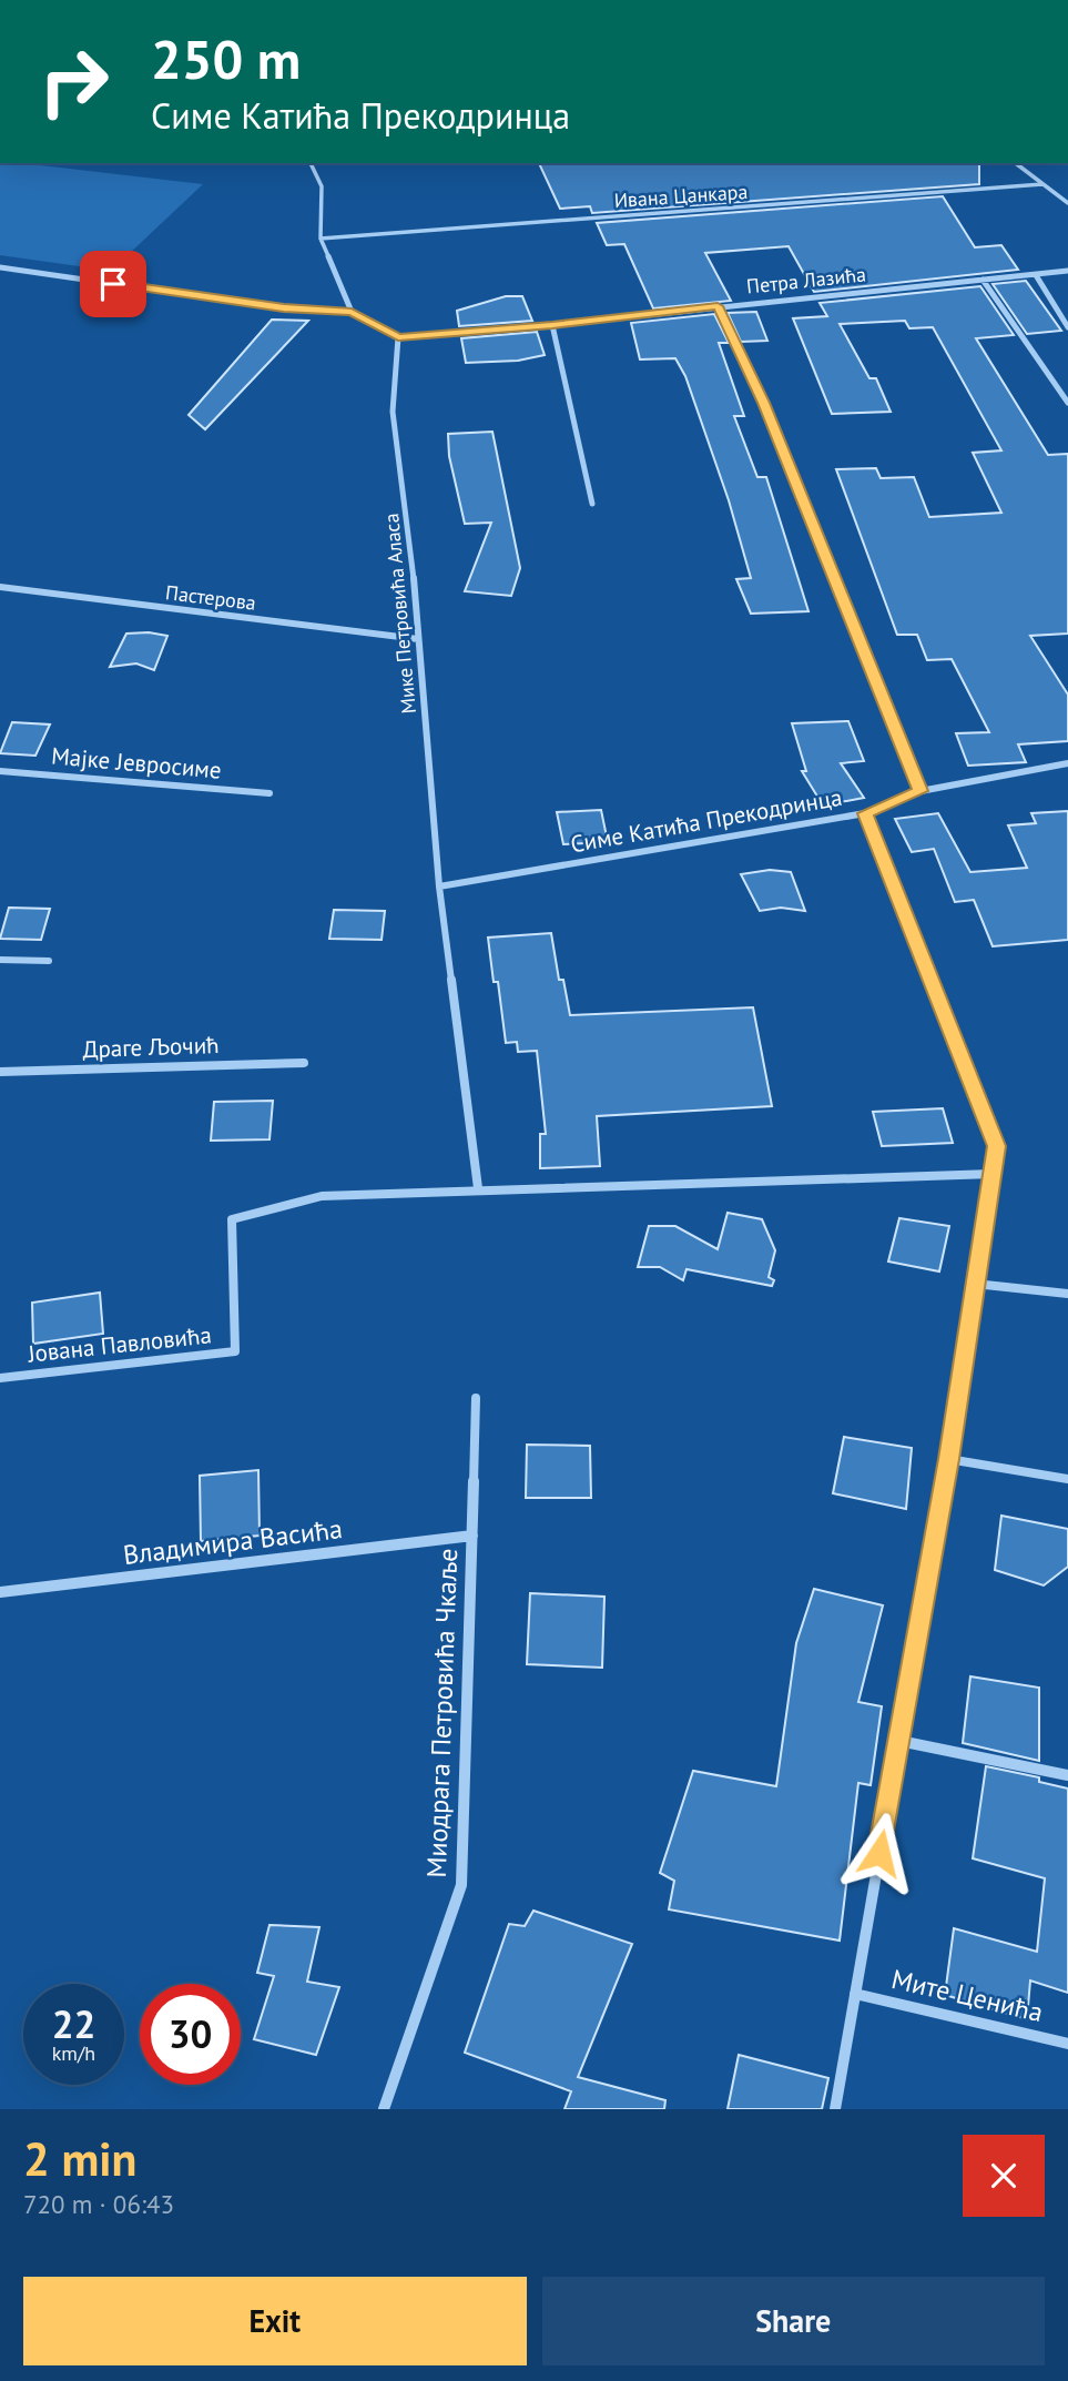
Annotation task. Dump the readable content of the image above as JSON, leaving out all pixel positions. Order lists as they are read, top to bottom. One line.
{"streets":{"street":["Ивана Цанкара","Петра Лазића","Пастерова","Мике Петровића Аласа","Мајке Јевросиме","Симе Катића Прекодринца","Драге Љочић","Јована Павловића","Владимира Васића","Миодрага Петровића Чкаље","Мите Ценића"]},"crossings":[["Петра Лазића","Мике Петровића Аласа"],["Пастерова","Мике Петровића Аласа"],["Мике Петровића Аласа","Симе Катића Прекодринца"],["Мике Петровића Аласа","Јована Павловића"],["Симе Катића Прекодринца","Мите Ценића"],["Владимира Васића","Миодрага Петровића Чкаље"]],"page":{"turn":["250 m","Симе Катића Прекодринца"],"speed":"22 km/h","limit":"30","heading":["2 min","720 m · 06:43"],"buttons":["Exit","Share"]}}
